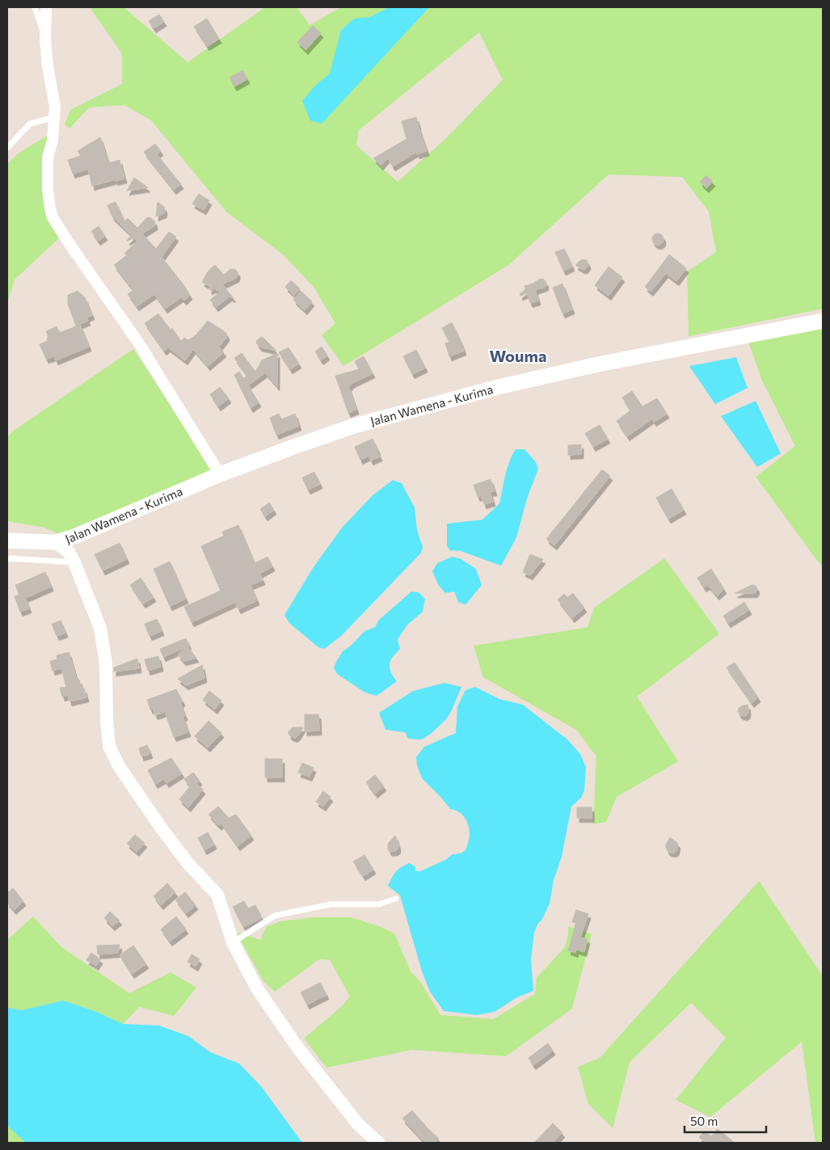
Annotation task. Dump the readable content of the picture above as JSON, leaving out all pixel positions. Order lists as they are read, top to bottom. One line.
{"streets":{"main road":["Jalan Wamena - Kurima"]},"districts":["Wouma"],"scale_bar":"50 m"}
